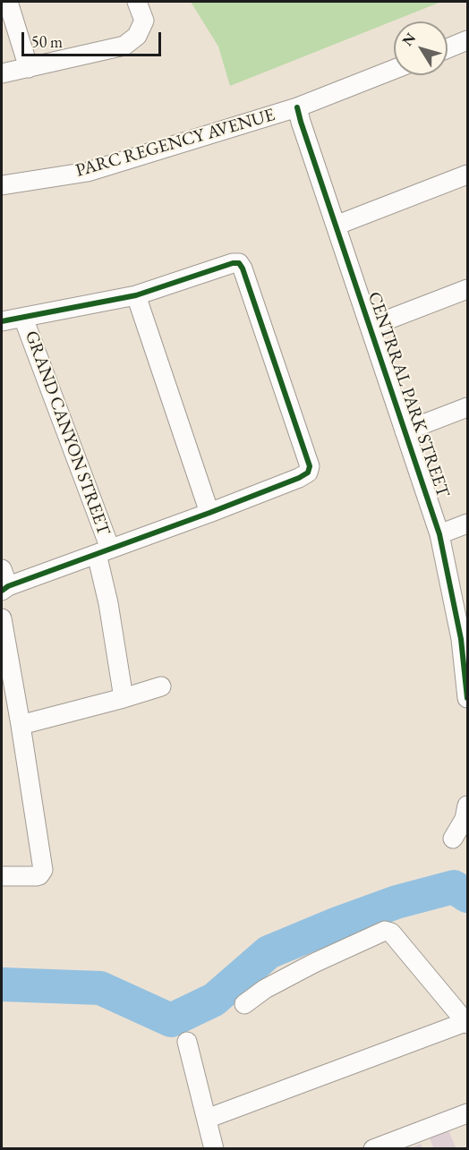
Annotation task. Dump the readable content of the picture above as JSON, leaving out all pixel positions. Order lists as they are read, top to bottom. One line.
{"streets":{"street":["PARC REGENCY AVENUE","CENTRRAL PARK STREET","GRAND CANYON STREET"]},"crossings":[["PARC REGENCY AVENUE","CENTRRAL PARK STREET"]],"scale_bar":"50 m","north":"top left"}
